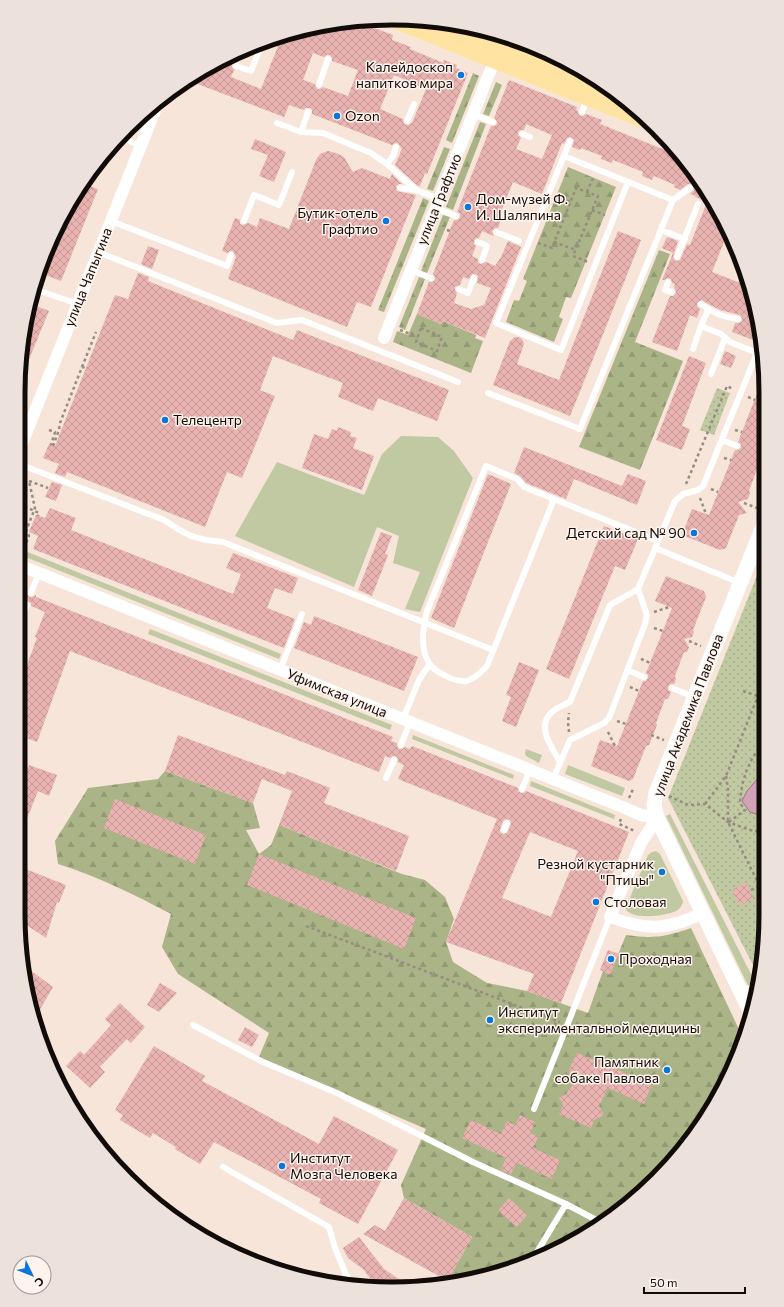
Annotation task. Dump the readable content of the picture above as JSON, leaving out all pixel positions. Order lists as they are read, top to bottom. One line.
{"streets":{"street":["улица Графтио","улица Чапыгина","Уфимская улица","улица Академика Павлова"]},"crossings":[["Уфимская улица","улица Академика Павлова"]],"places":["Калейдоскоп напитков мира","Ozon","Дом-музей Ф. И. Шаляпина","Бутик-отель Графтио","Телецентр","Детский сад № 90","Резной кустарник \"Птицы\"","Столовая","Проходная","Институт экспериментальной медицины","Памятник собаке Павлова","Институт Мозга Человека"],"scale_bar":"50 m","north":"bottom right"}
